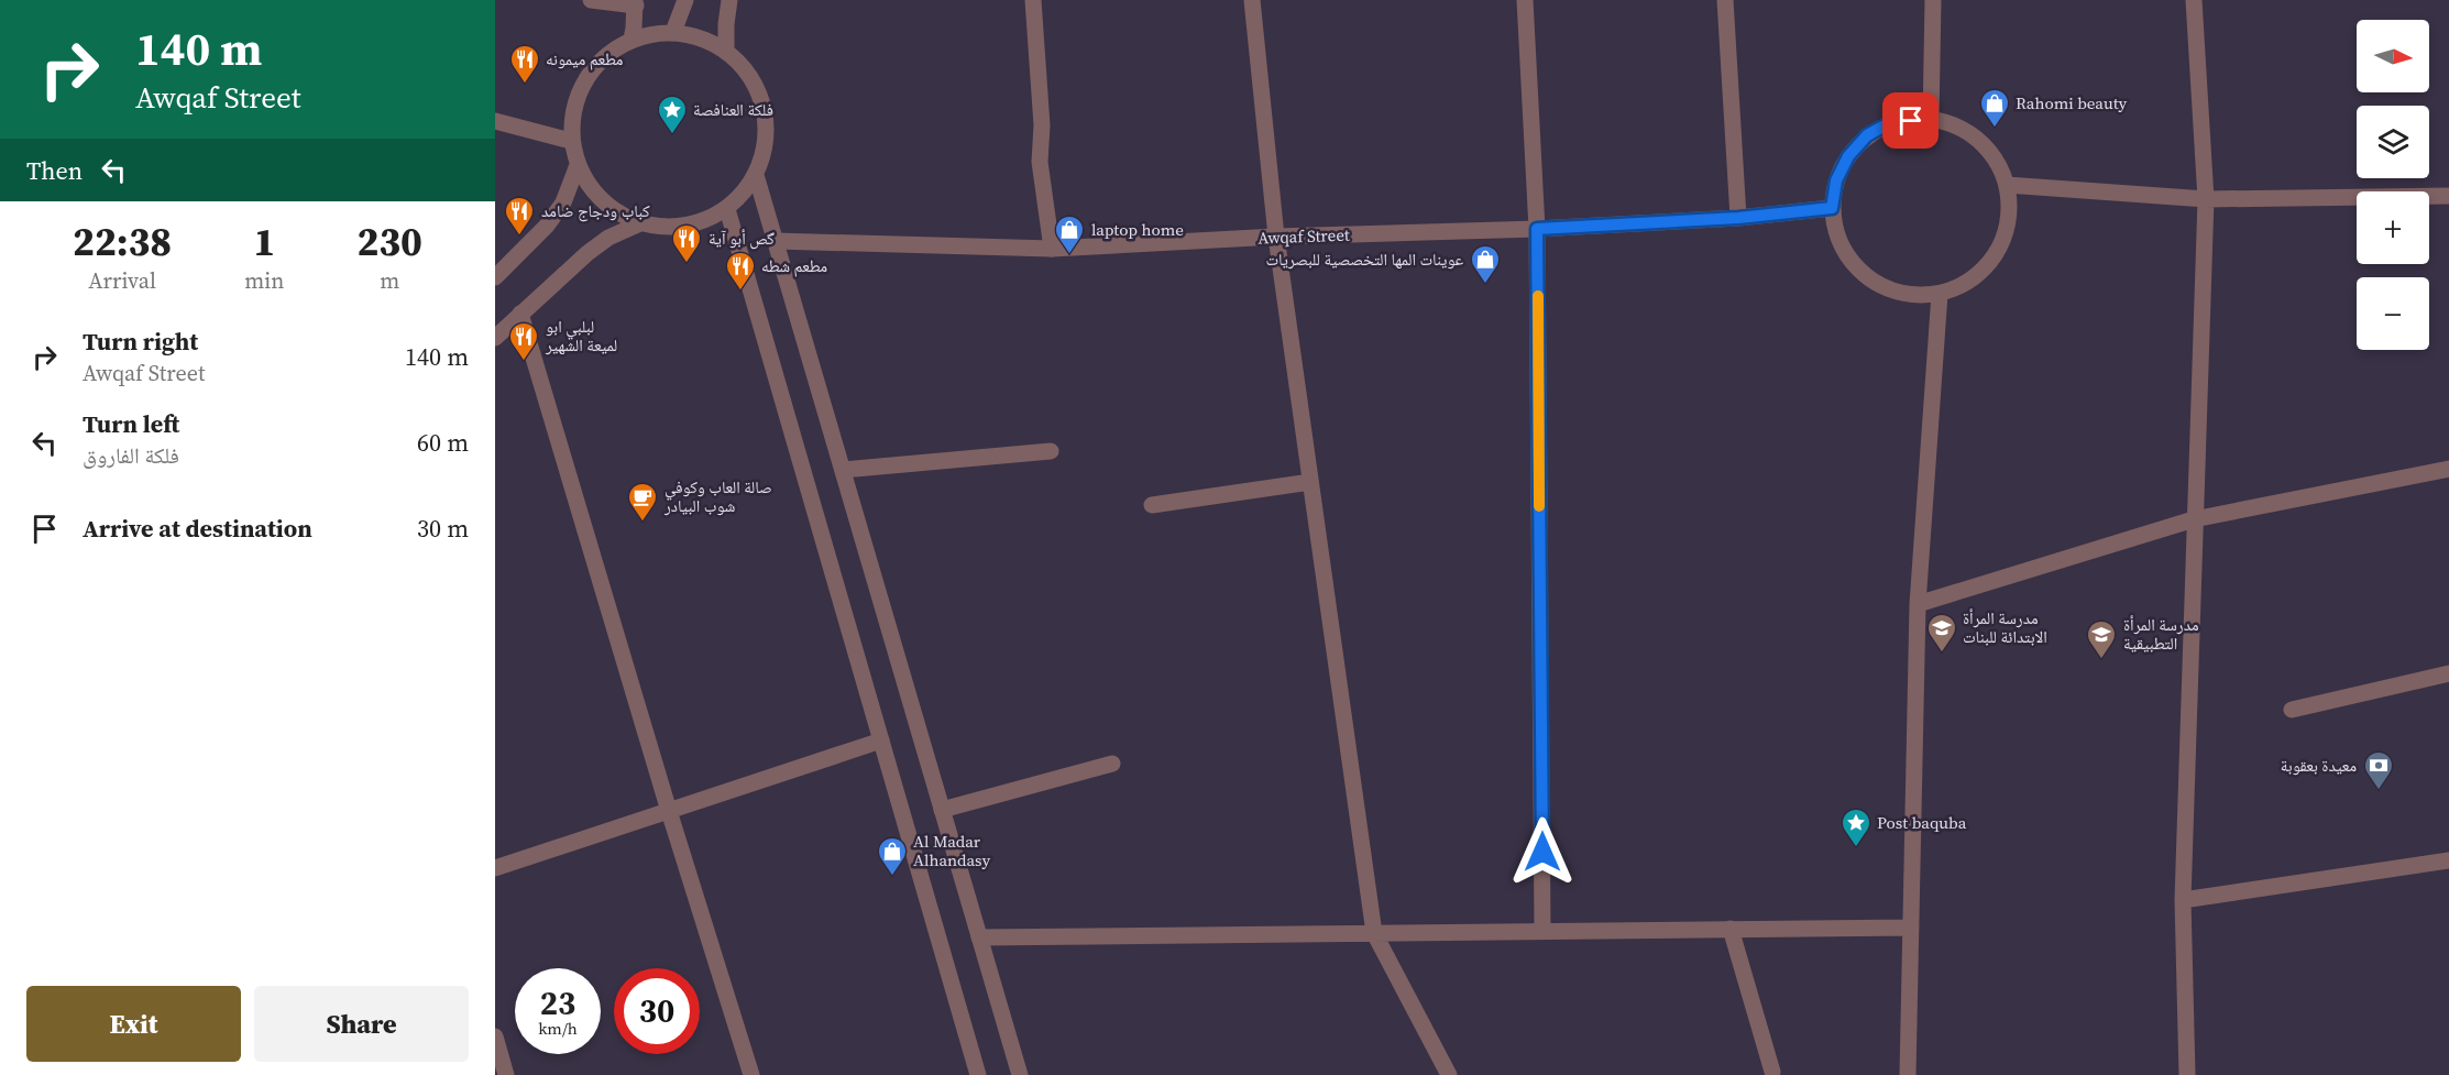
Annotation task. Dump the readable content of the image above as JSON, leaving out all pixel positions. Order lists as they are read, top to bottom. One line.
{"streets":{"street":["Awqaf Street"]},"places":{"restaurant":["مطعم ميمونه","كباب ودجاج ضامد","گص أبو آية","مطعم شطه","لبلبي ابو لميعة الشهير"],"shop":["Rahomi beauty","laptop home","عوينات المها التخصصية للبصريات","Al Madar Alhandasy"],"place":["فلكة العنافصة","Post baquba"],"cafe":["صالة العاب وكوفي شوب البيادر"],"school or university":["مدرسة المرأة الابتدائة للبنات","مدرسة المرأة التطبيقية"],"bank":["معيدة بعقوبة"]},"north":"right","page":{"turn":["140 m","Awqaf Street"],"map_buttons":["+","−"],"then":"Then","eta":["22:38","Arrival","1","min","230","m"],"list":[{"name":"Turn right","note":"Awqaf Street","value":"140 m"},{"name":"Turn left","note":"فلكة الفاروق","value":"60 m"},{"name":"Arrive at destination","value":"30 m"}],"speed":"23 km/h","limit":"30","buttons":["Exit","Share"]}}
